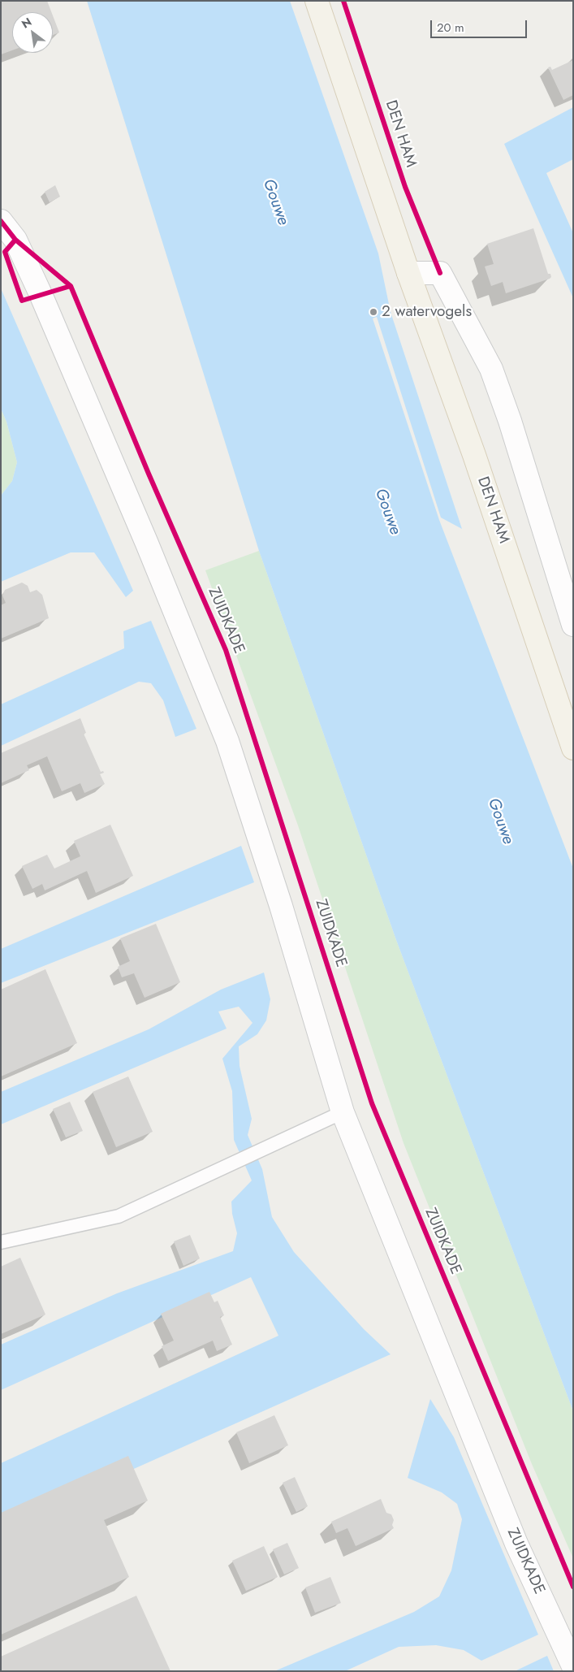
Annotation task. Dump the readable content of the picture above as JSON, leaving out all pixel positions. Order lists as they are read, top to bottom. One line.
{"streets":{"main road":["DEN HAM"],"street":["ZUIDKADE"]},"water":["Gouwe"],"places":["2 watervogels"],"scale_bar":"20 m","north":"top left"}
